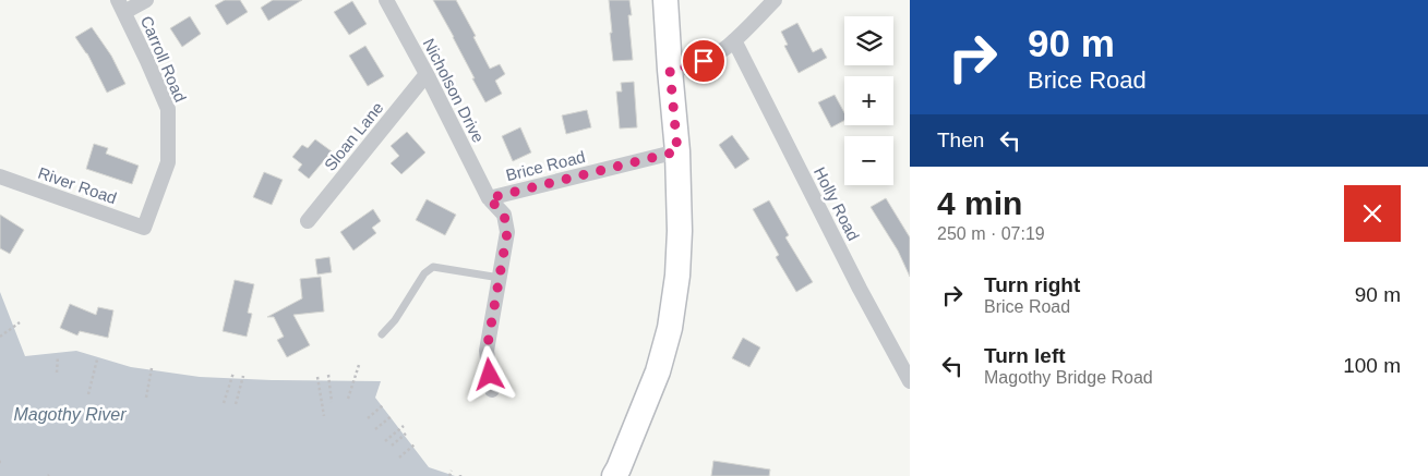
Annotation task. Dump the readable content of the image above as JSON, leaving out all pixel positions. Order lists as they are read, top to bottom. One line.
{"streets":{"street":["Carroll Road","Nicholson Drive","Sloan Lane","Brice Road","River Road","Holly Road"]},"crossings":[["Carroll Road","River Road"],["Nicholson Drive","Sloan Lane"],["Nicholson Drive","Brice Road"]],"water":["Magothy River"],"page":{"turn":["90 m","Brice Road"],"map_buttons":["+","−"],"then":"Then","heading":["4 min","250 m · 07:19"],"list":[{"name":"Turn right","note":"Brice Road","value":"90 m"},{"name":"Turn left","note":"Magothy Bridge Road","value":"100 m"}]}}
